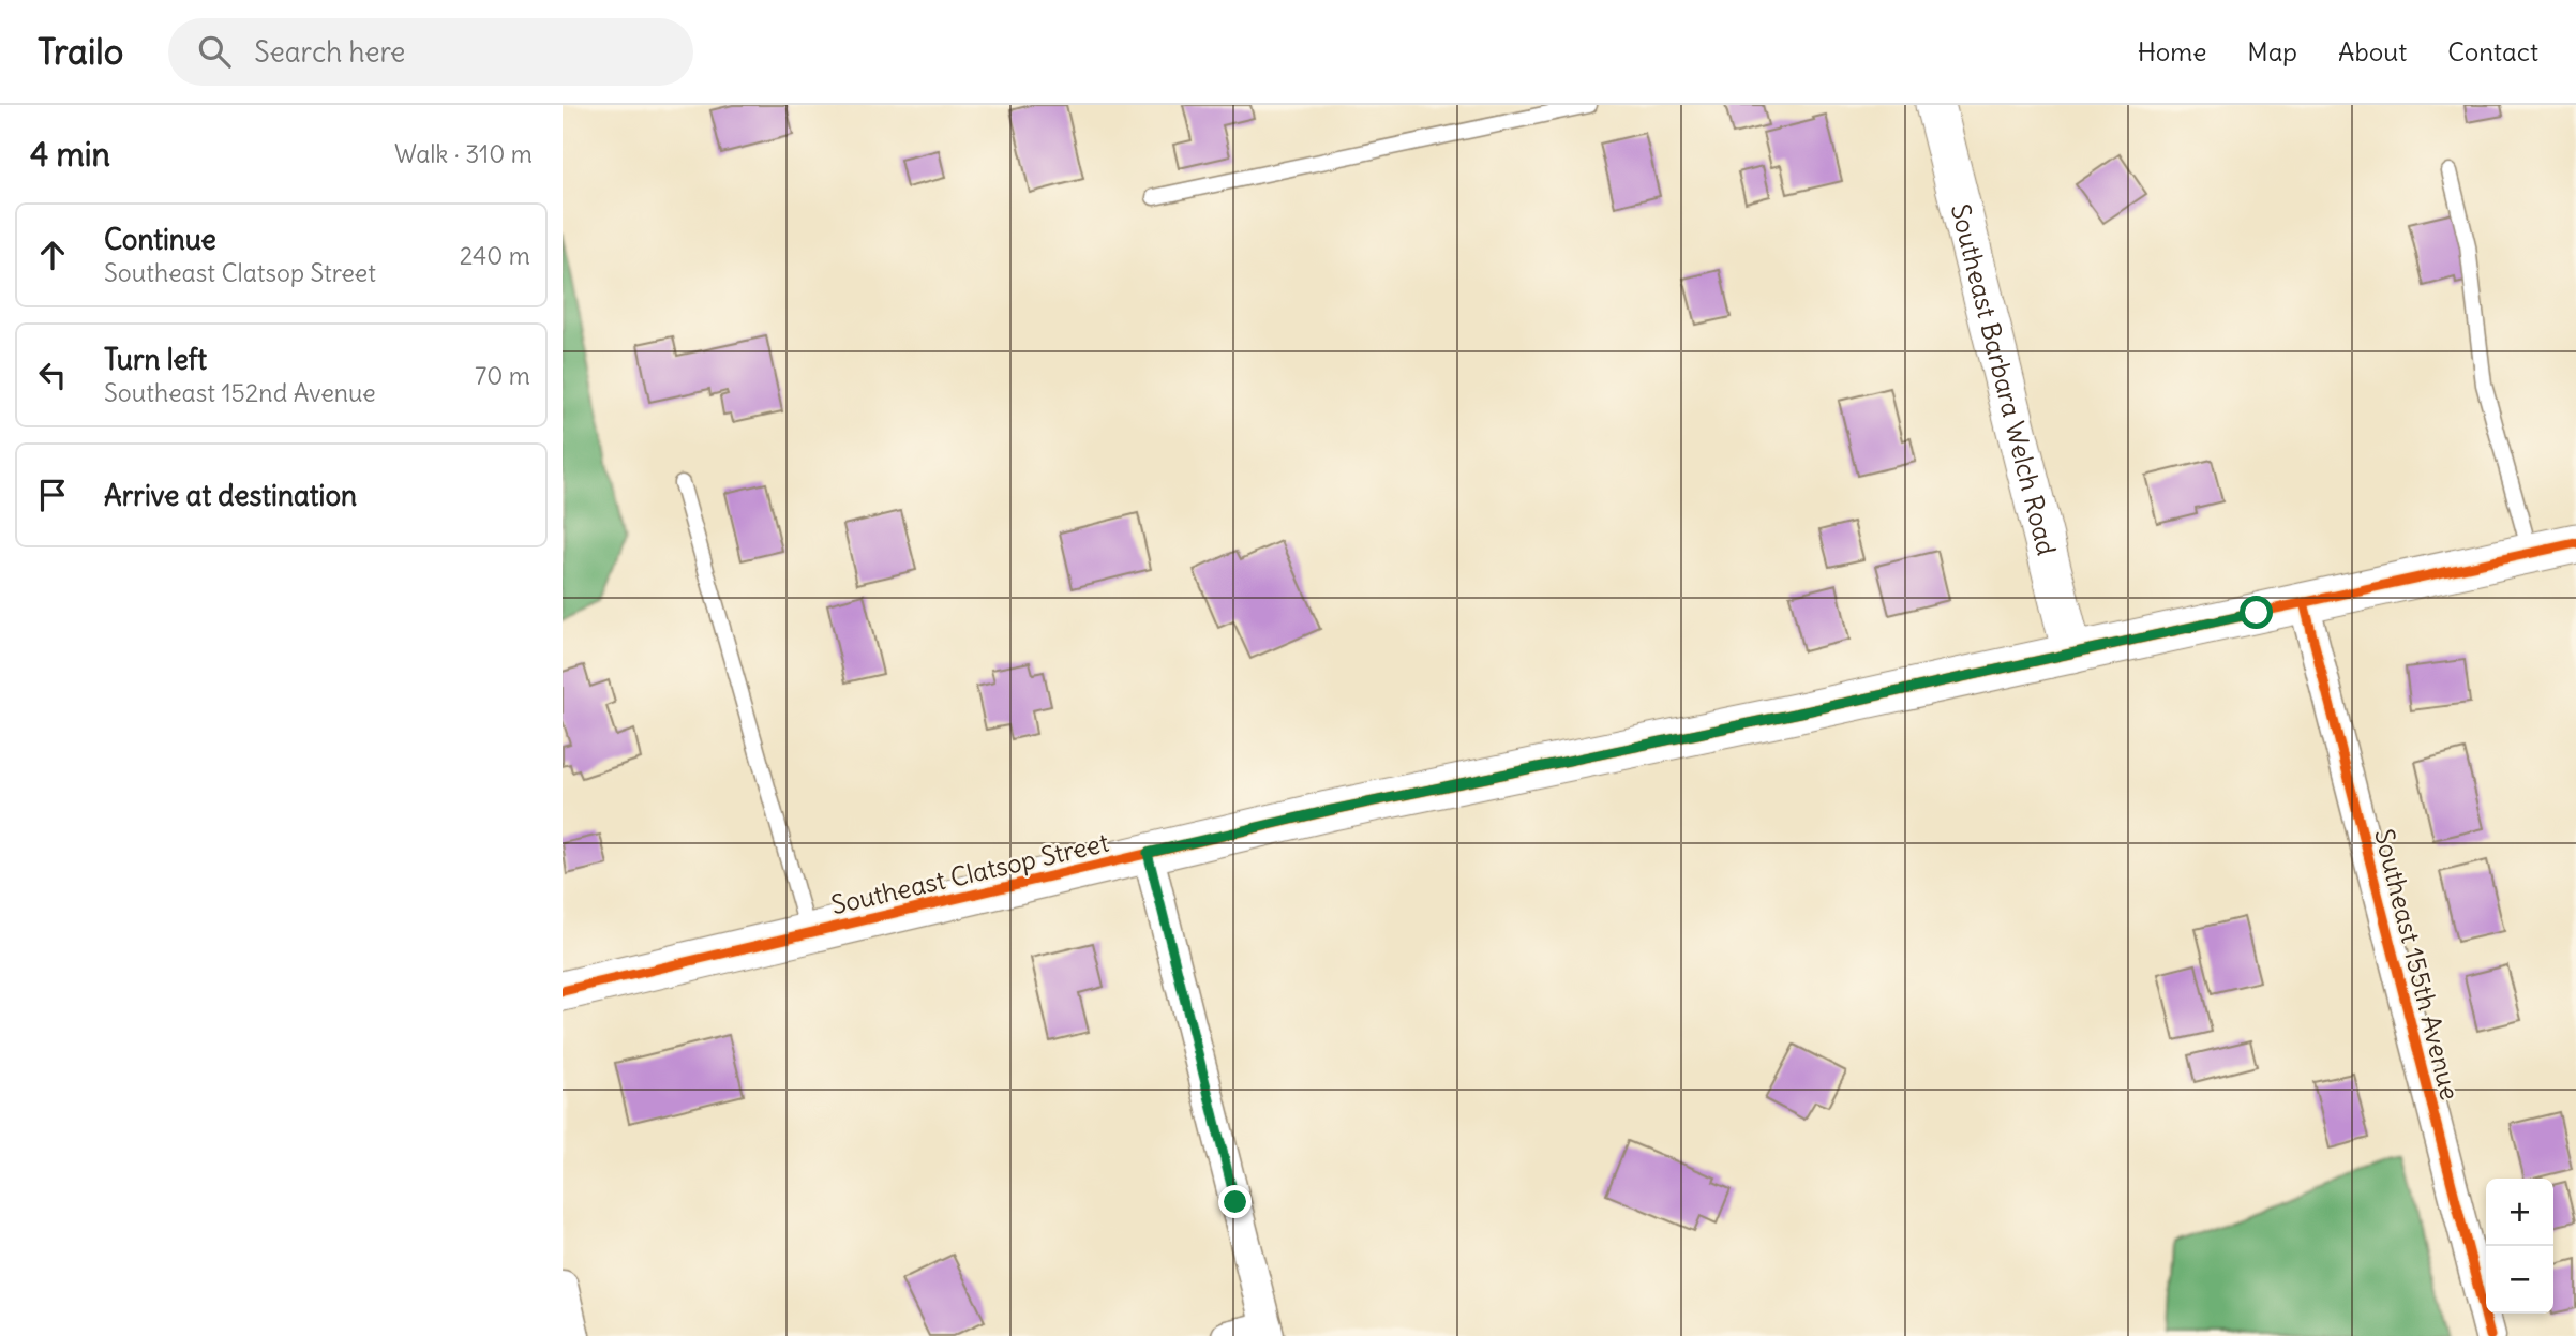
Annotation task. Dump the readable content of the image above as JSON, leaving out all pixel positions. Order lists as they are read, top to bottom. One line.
{"streets":{"street":["Southeast Barbara Welch Road","Southeast Clatsop Street","Southeast 155th Avenue"]},"crossings":[["Southeast Barbara Welch Road","Southeast Clatsop Street"],["Southeast Clatsop Street","Southeast 155th Avenue"]],"page":{"header":"Trailo","search":"Search here","nav":["Home","Map","About","Contact"],"heading":["4 min","Walk · 310 m"],"list":[["Continue","Southeast Clatsop Street","240 m"],["Turn left","Southeast 152nd Avenue","70 m"],"Arrive at destination"],"map_buttons":["+","−"]}}
